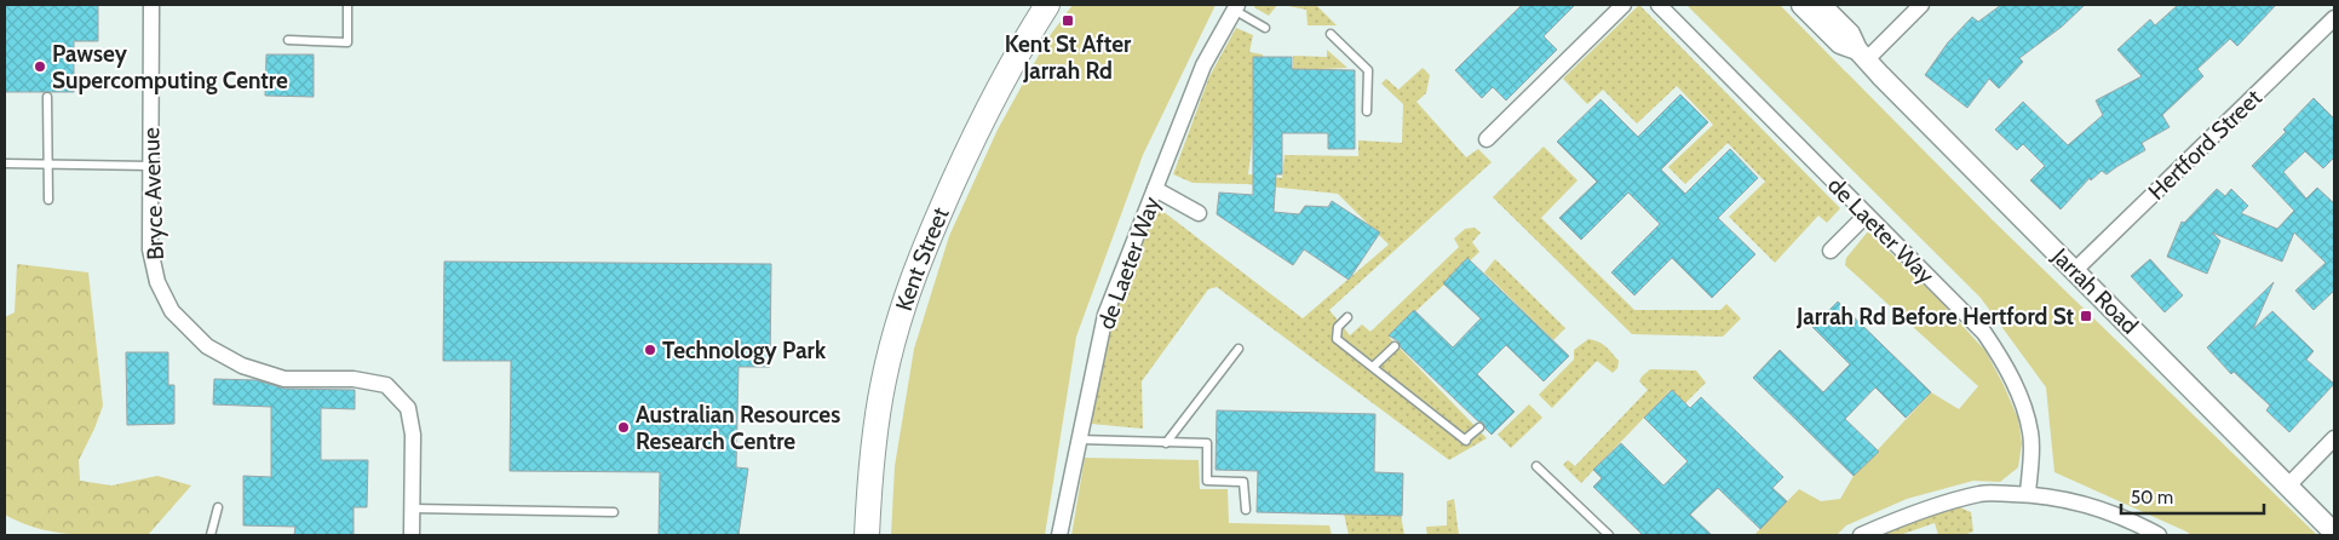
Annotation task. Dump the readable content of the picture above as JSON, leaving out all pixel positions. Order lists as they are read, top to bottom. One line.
{"streets":{"main road":["Kent Street"],"street":["Hertford Street","Bryce Avenue","de Laeter Way","Jarrah Road"]},"crossings":[["Hertford Street","Jarrah Road"]],"places":{"transit":["Kent St After Jarrah Rd","Jarrah Rd Before Hertford St"],"other":["Pawsey Supercomputing Centre","Technology Park","Australian Resources Research Centre"]},"scale_bar":"50 m"}
